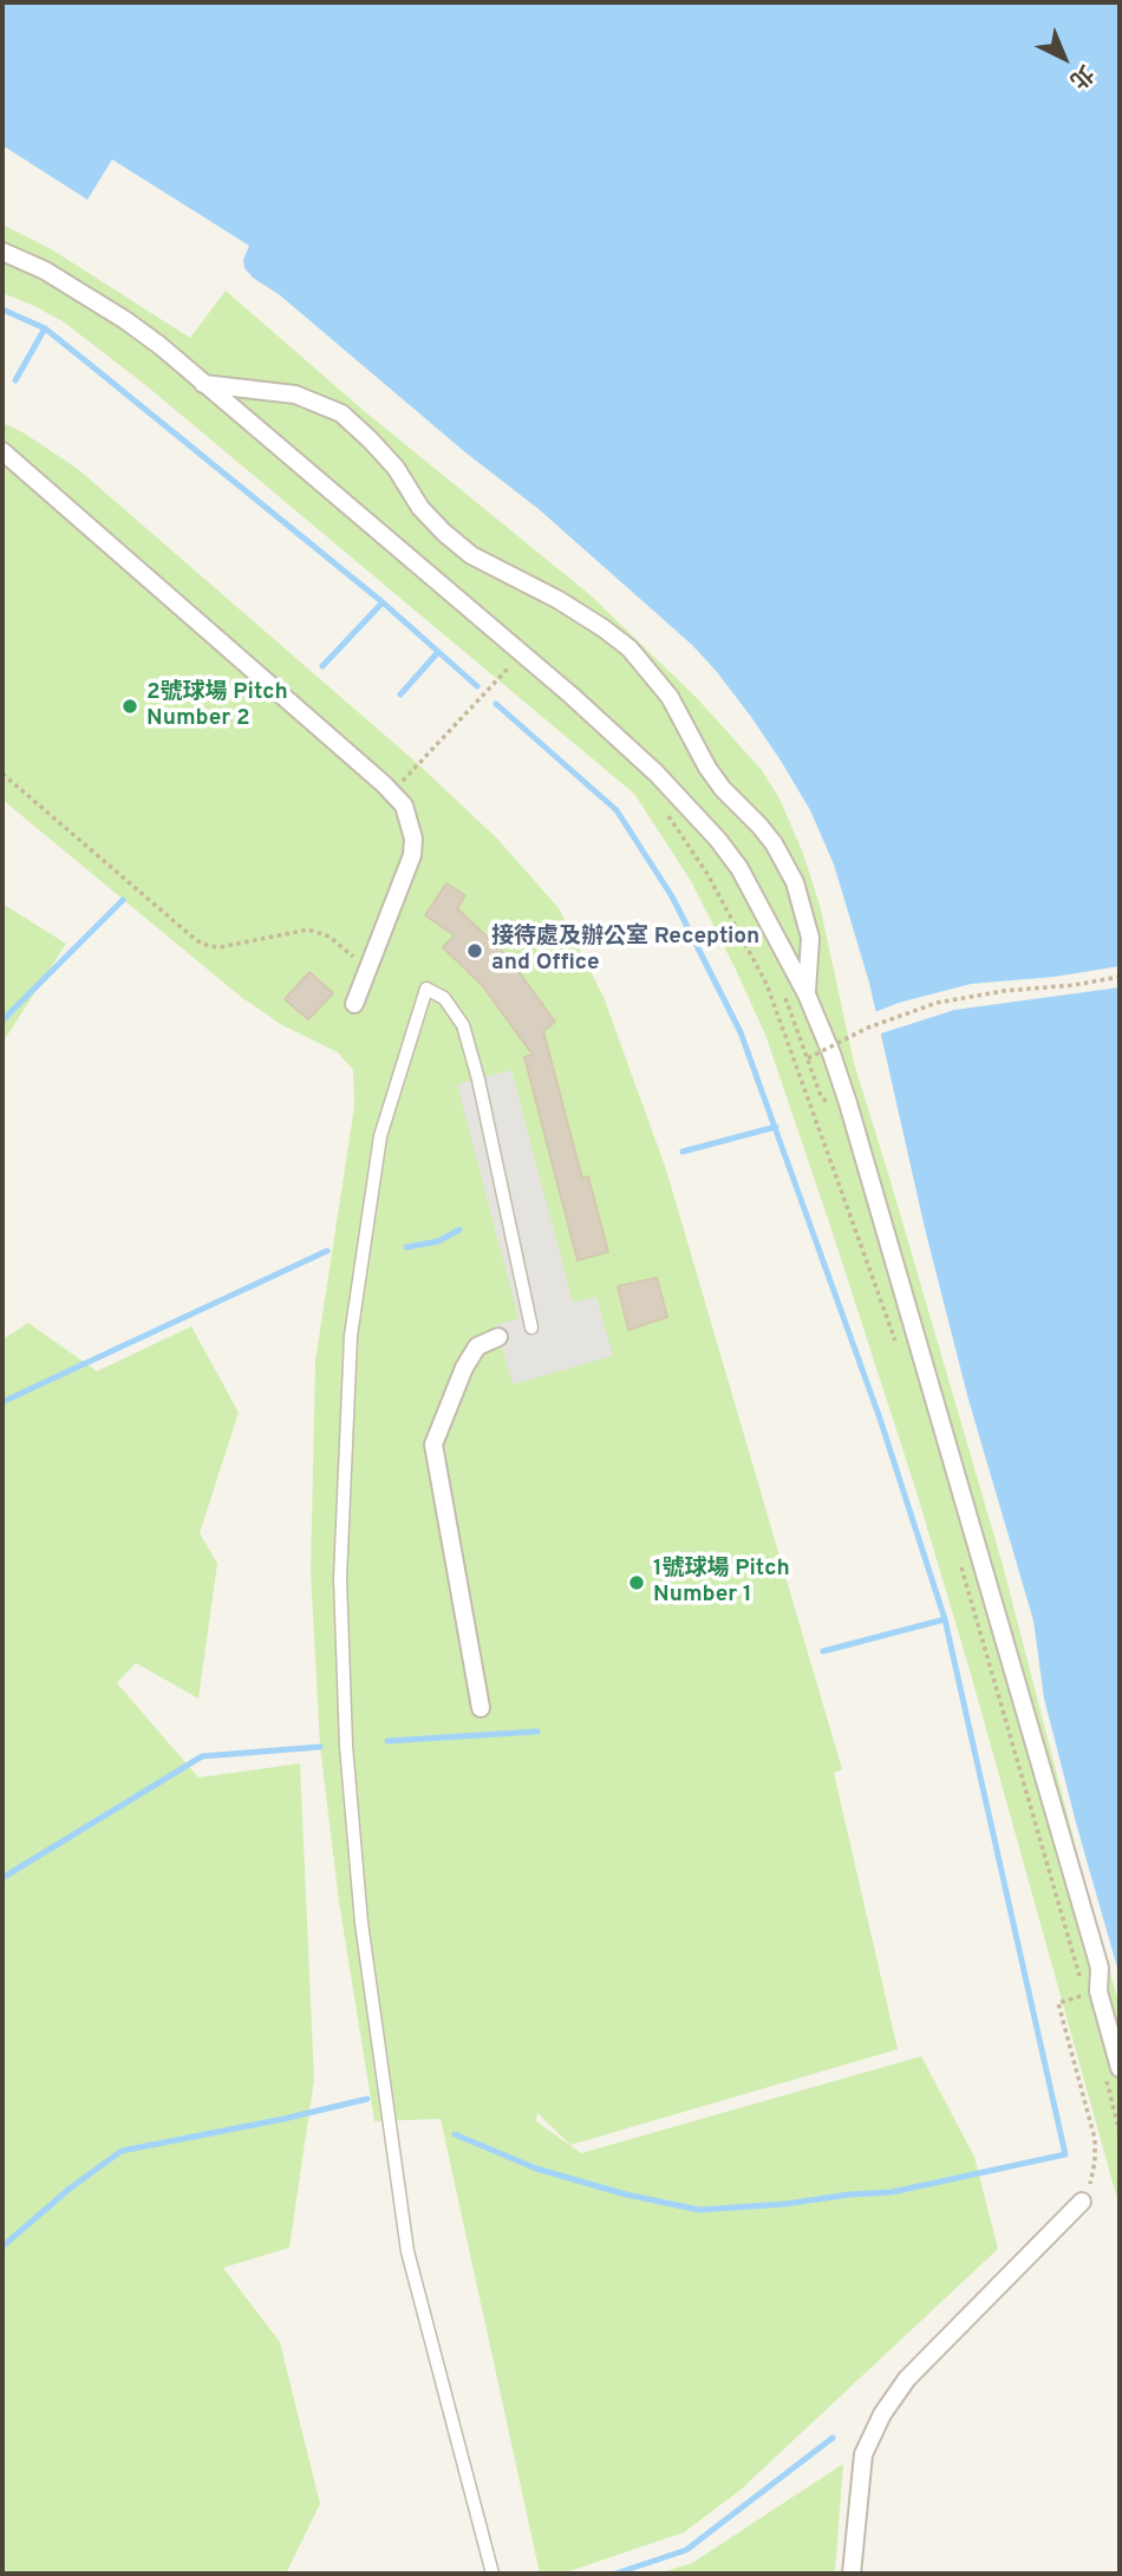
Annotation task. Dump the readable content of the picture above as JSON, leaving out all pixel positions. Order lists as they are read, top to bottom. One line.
{"places":["2號球場 Pitch Number 2","接待處及辦公室 Reception and Office","1號球場 Pitch Number 1"],"north":"bottom right"}
